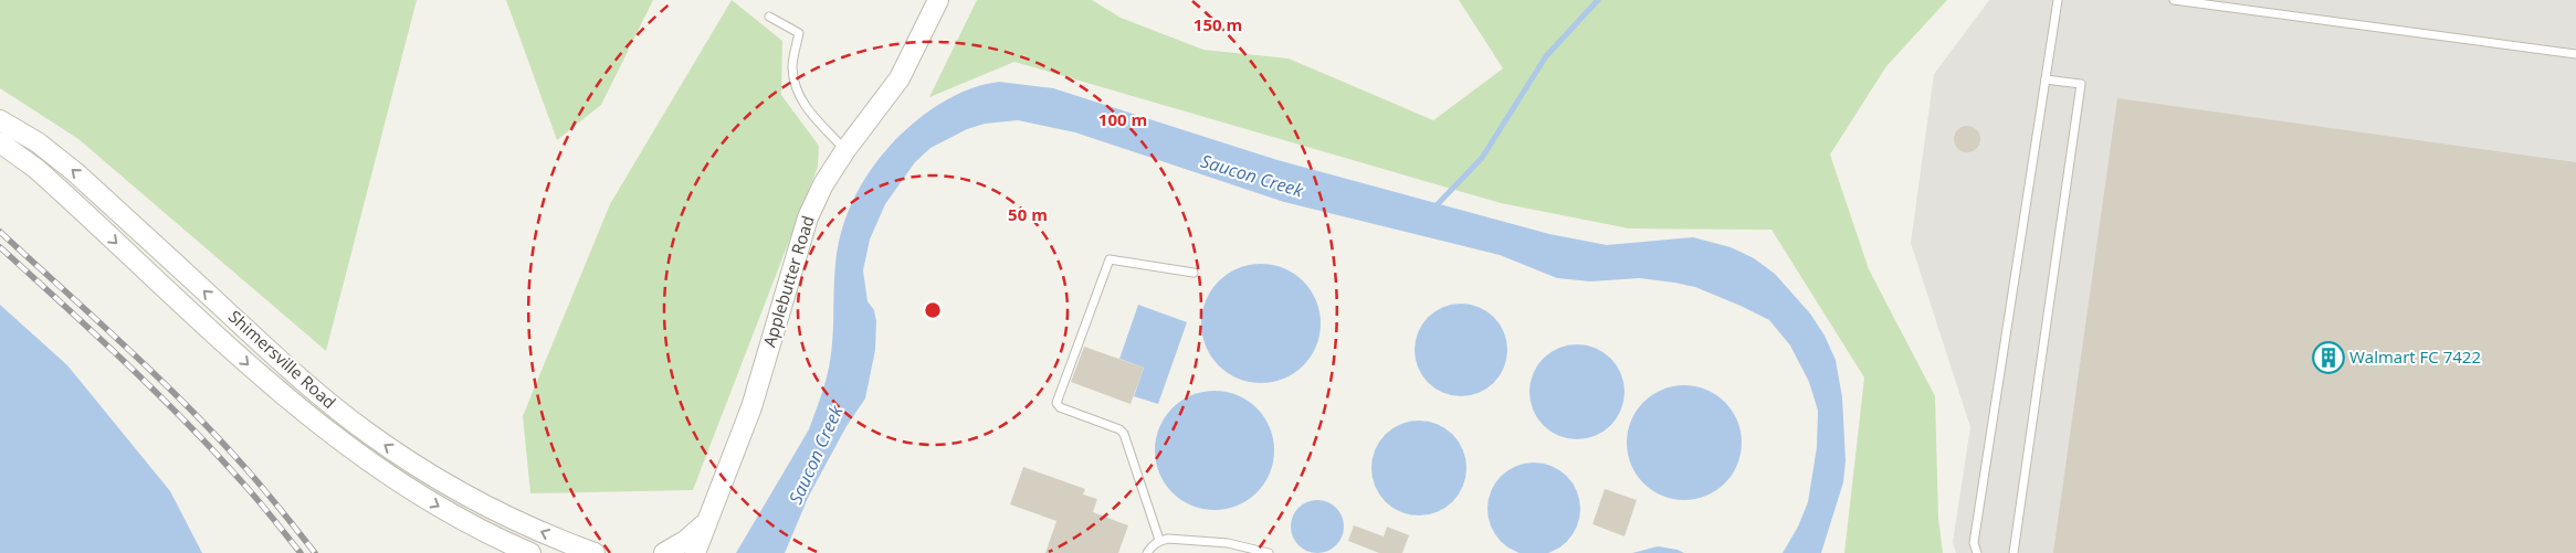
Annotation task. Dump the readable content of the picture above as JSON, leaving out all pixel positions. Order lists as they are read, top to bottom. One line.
{"streets":{"street":["Applebutter Road","Shimersville Road"]},"water":["Saucon Creek"],"places":{"building":["Walmart FC 7422"]},"rings":["150 m","100 m","50 m"]}
